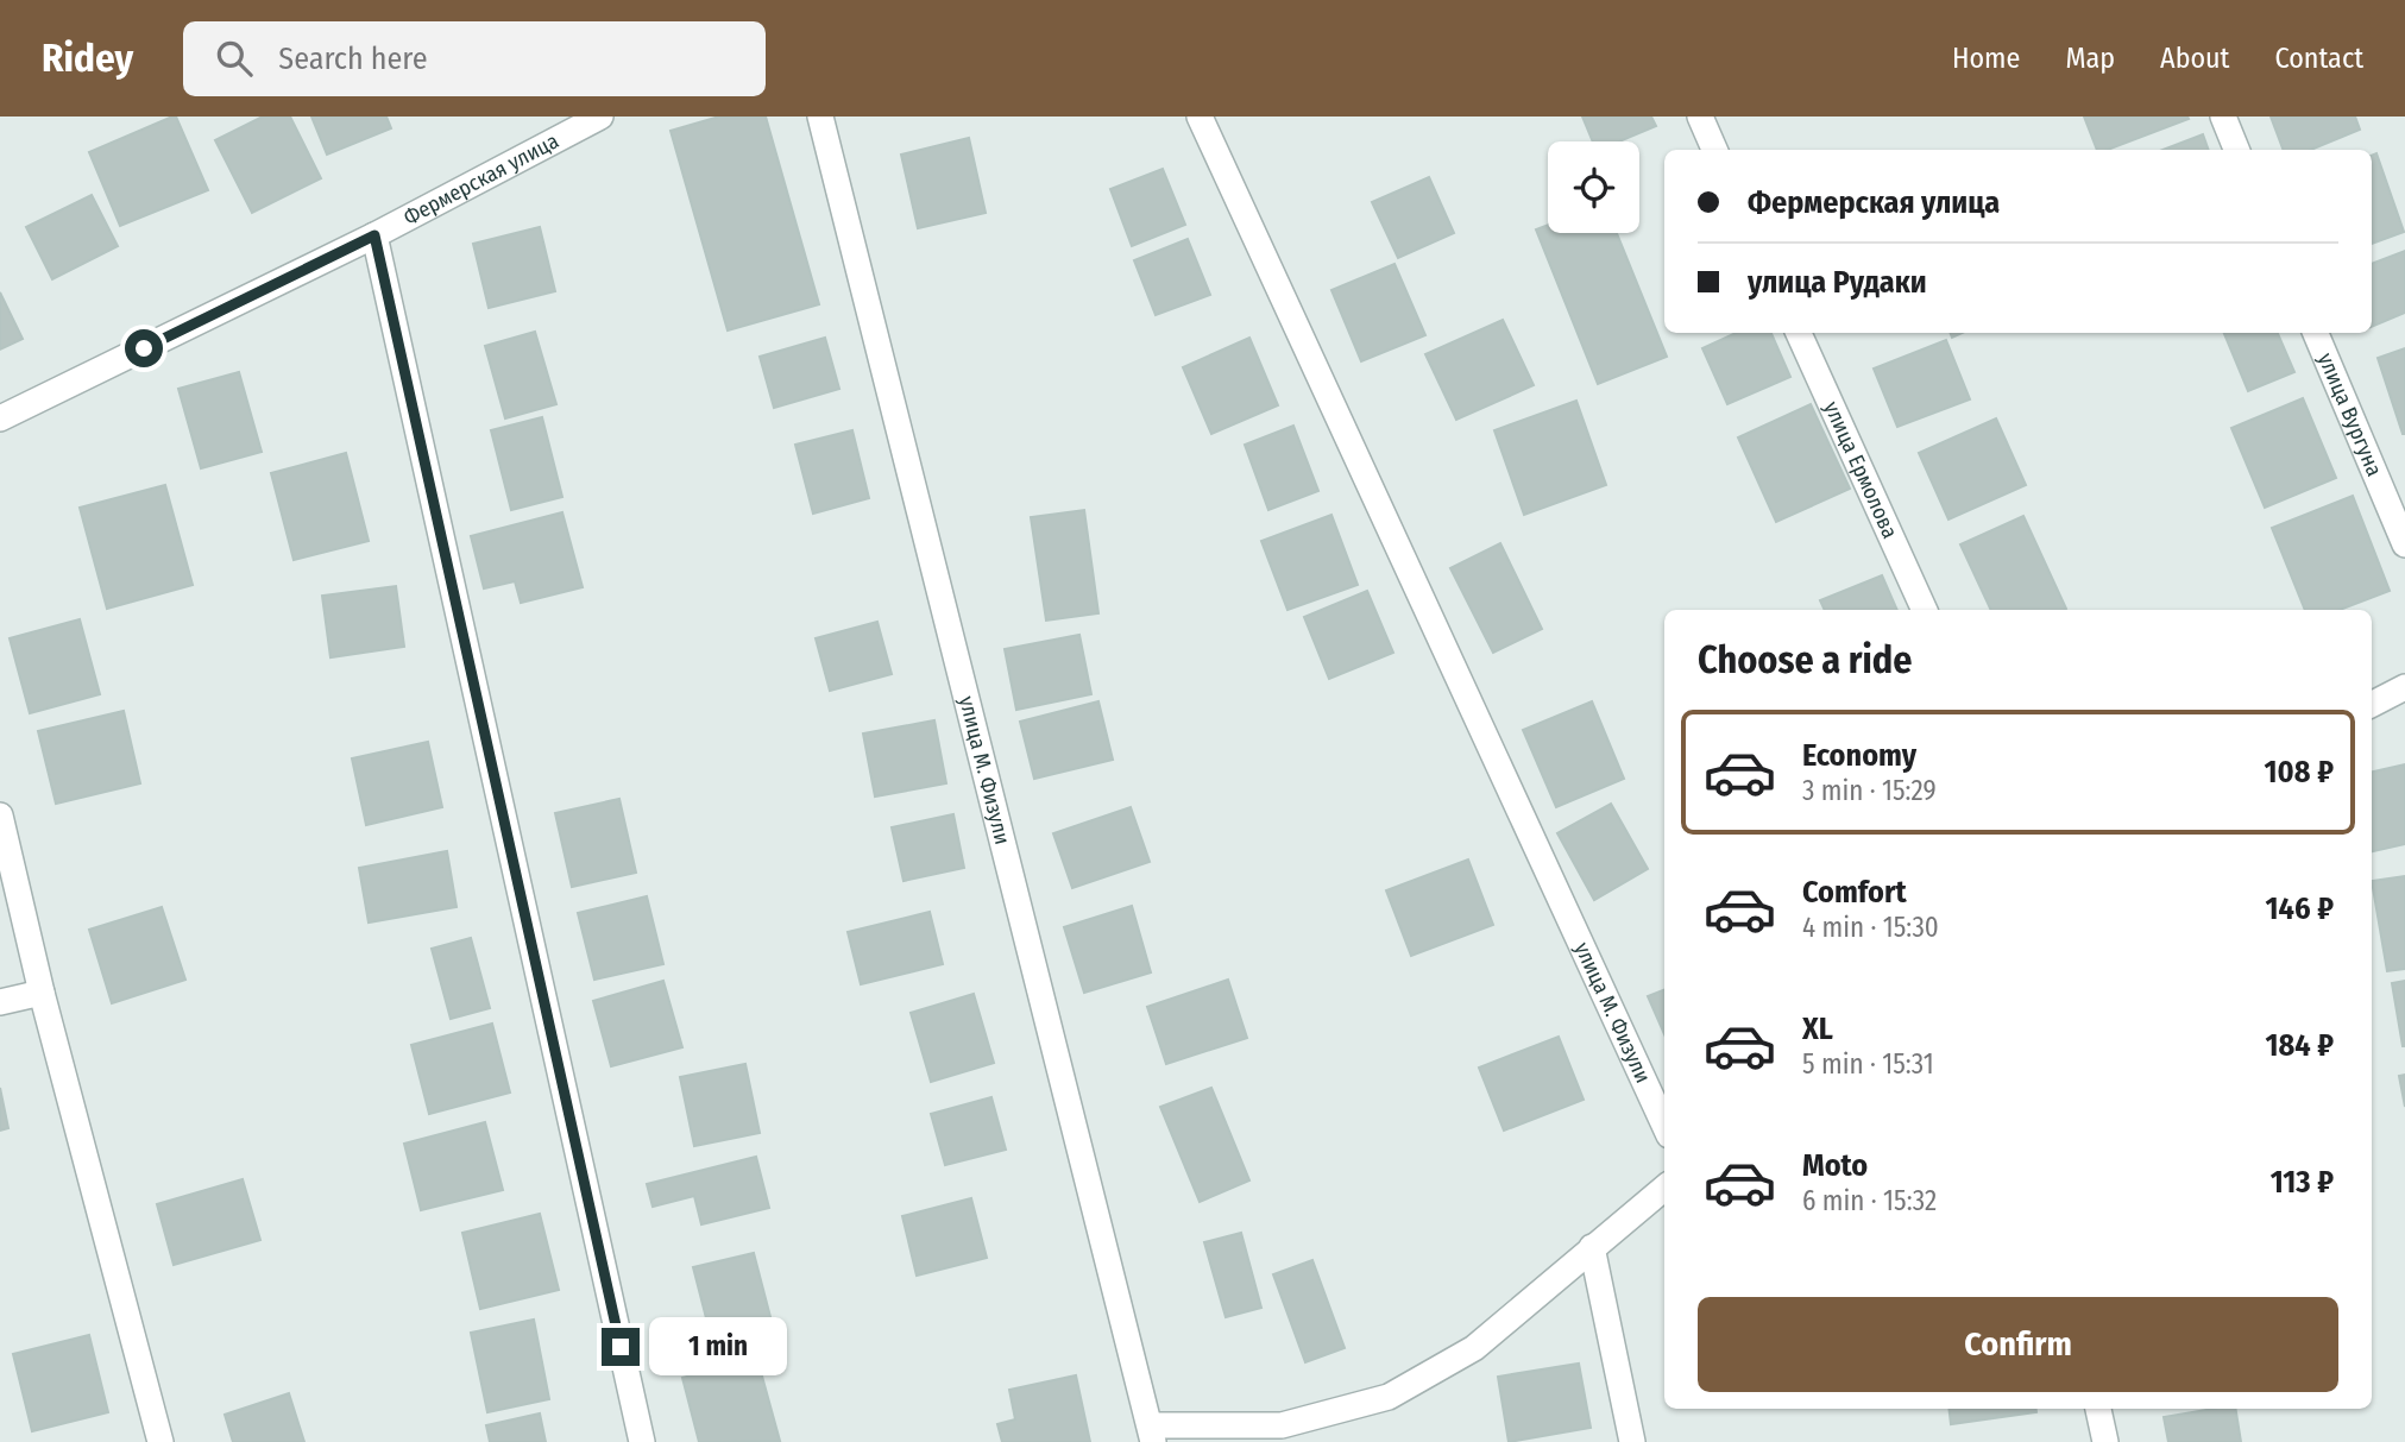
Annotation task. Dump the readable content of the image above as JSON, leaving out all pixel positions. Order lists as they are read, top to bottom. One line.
{"streets":{"street":["Фермерская улица","улица Вургуна","улица Ермолова","улица М. Физули"]},"page":{"header":"Ridey","search":"Search here","nav":["Home","Map","About","Contact"],"banner":["Фермерская улица","улица Рудаки"],"heading":"Choose a ride","list":[{"name":"Economy","note":"3 min · 15:29","value":"108 ₽"},{"name":"Comfort","note":"4 min · 15:30","value":"146 ₽"},{"name":"XL","note":"5 min · 15:31","value":"184 ₽"},{"name":"Moto","note":"6 min · 15:32","value":"113 ₽"}],"buttons":"Confirm","bubble":"1 min"}}
